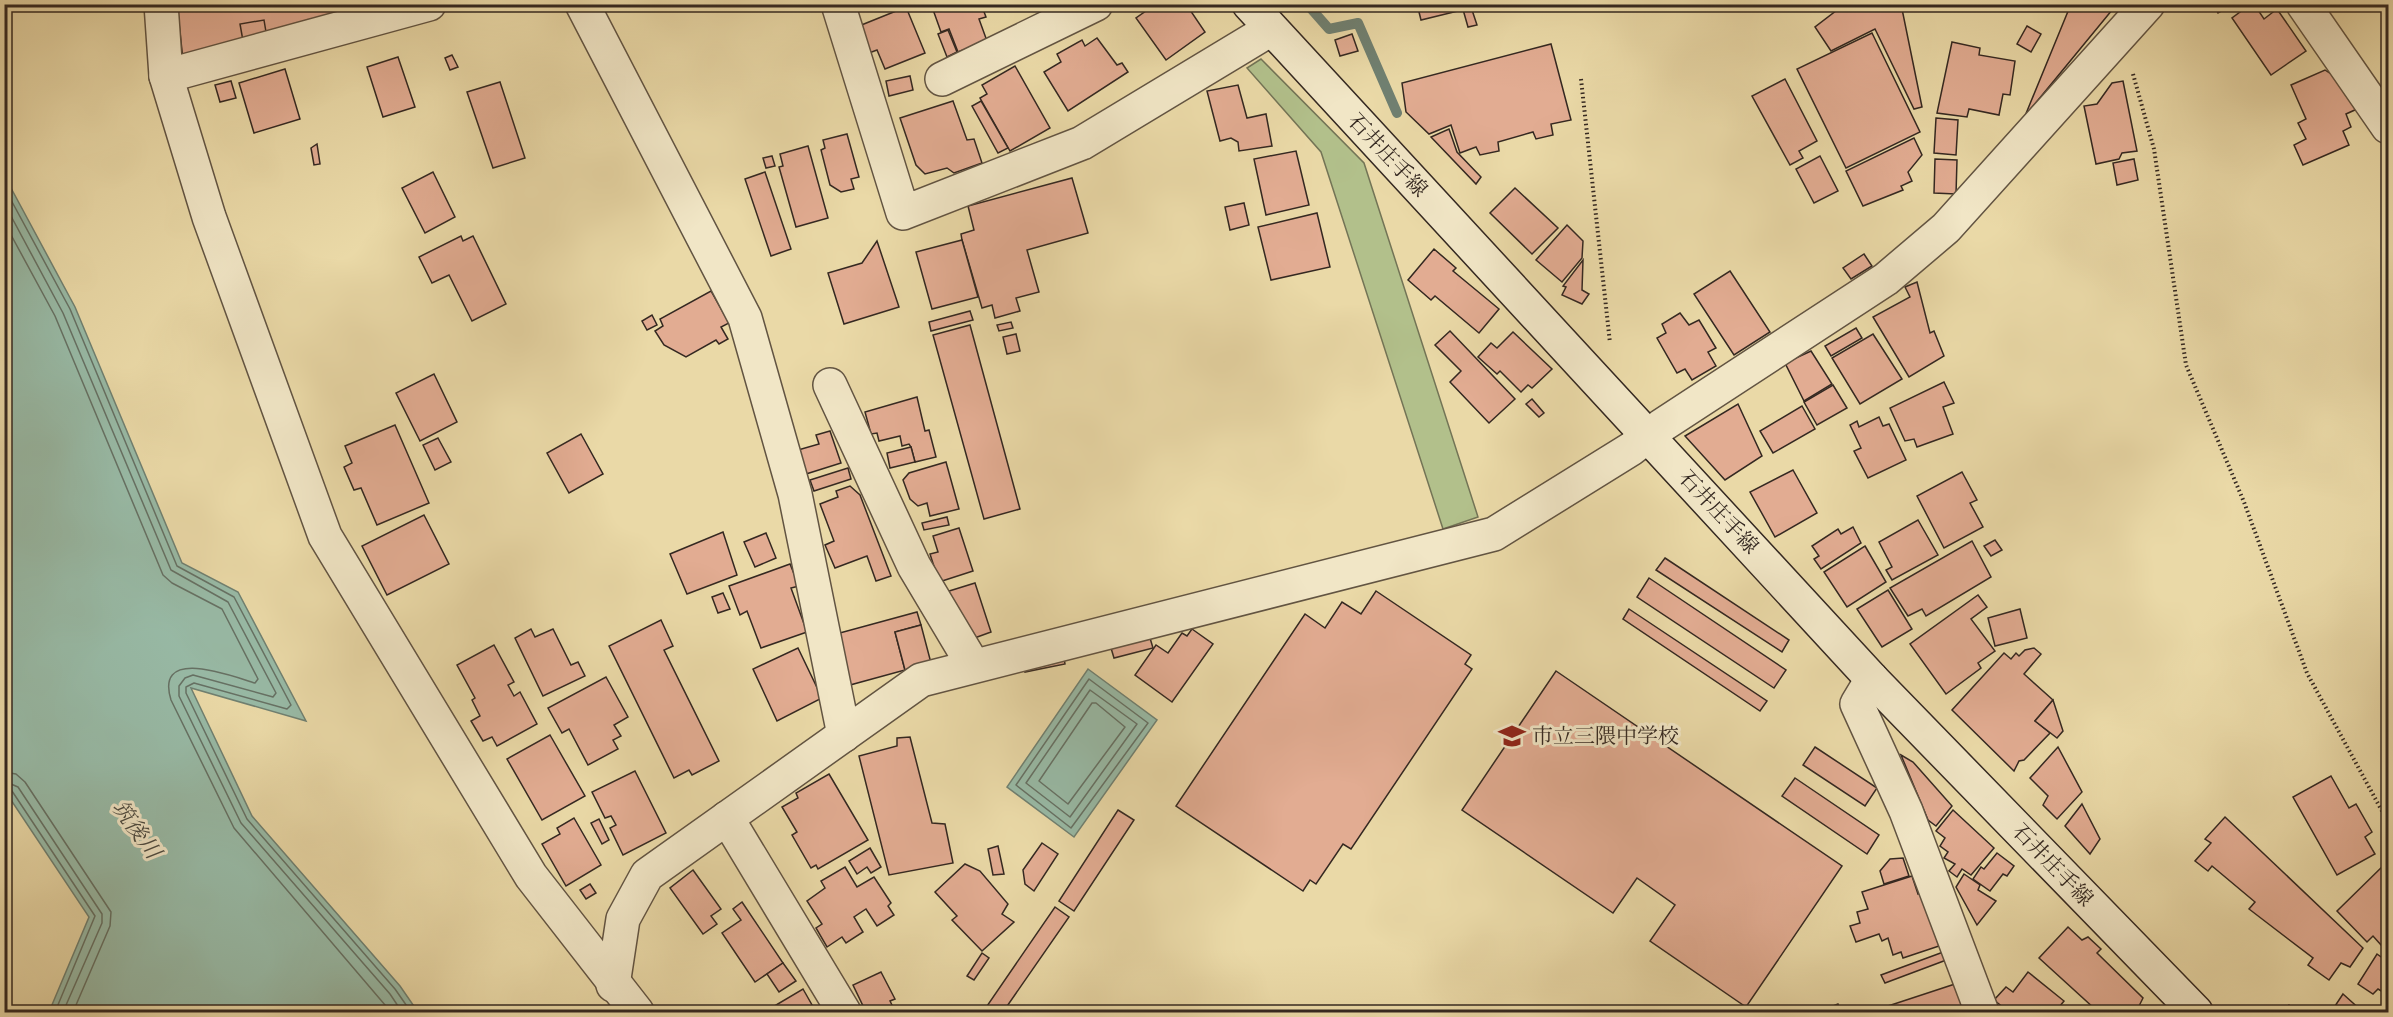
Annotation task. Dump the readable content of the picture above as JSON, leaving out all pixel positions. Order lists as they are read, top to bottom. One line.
{"streets":{"street":["石井庄手線"]},"water":["筑後川"],"places":{"school or university":["市立三隈中学校"]}}
